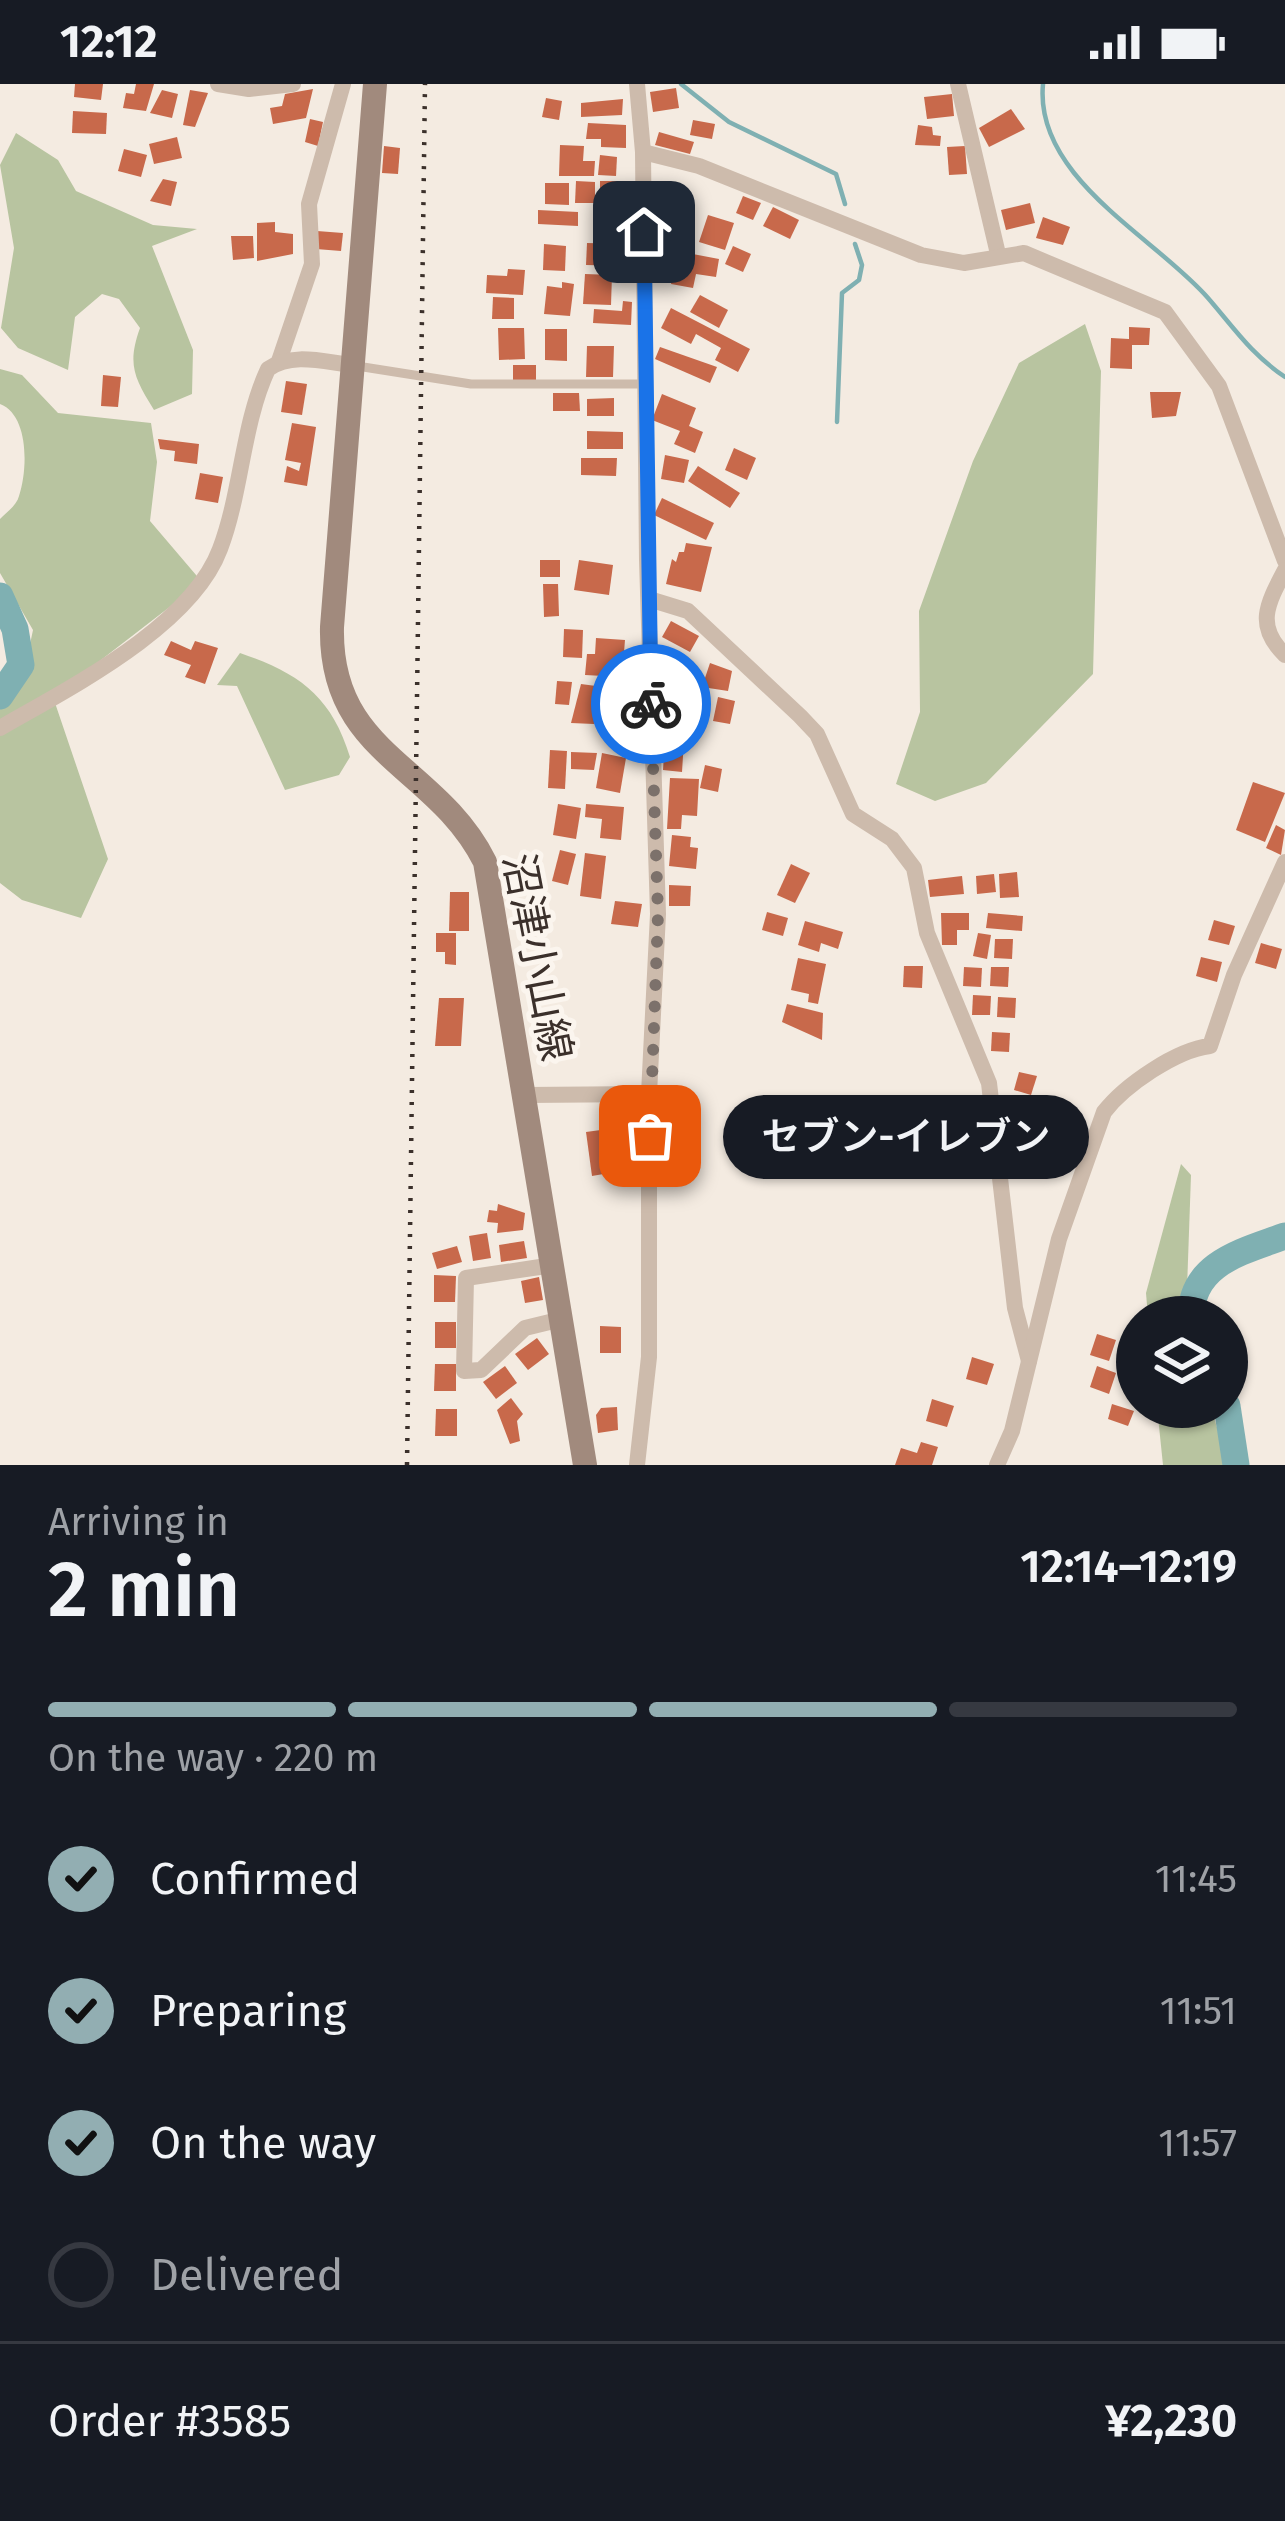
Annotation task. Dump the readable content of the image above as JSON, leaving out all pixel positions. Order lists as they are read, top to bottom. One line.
{"streets":{"main road":["沼津小山線"]},"places":["セブン-イレブン"],"page":{"status":"12:12","bubble":"セブン-イレブン","heading":["2 min","Arriving in","12:14–12:19"],"panel":["Order #3585","¥2,230"],"bar":"On the way · 220 m","list":[["Confirmed","11:45"],["Preparing","11:51"],["On the way","11:57"],"Delivered"]}}
